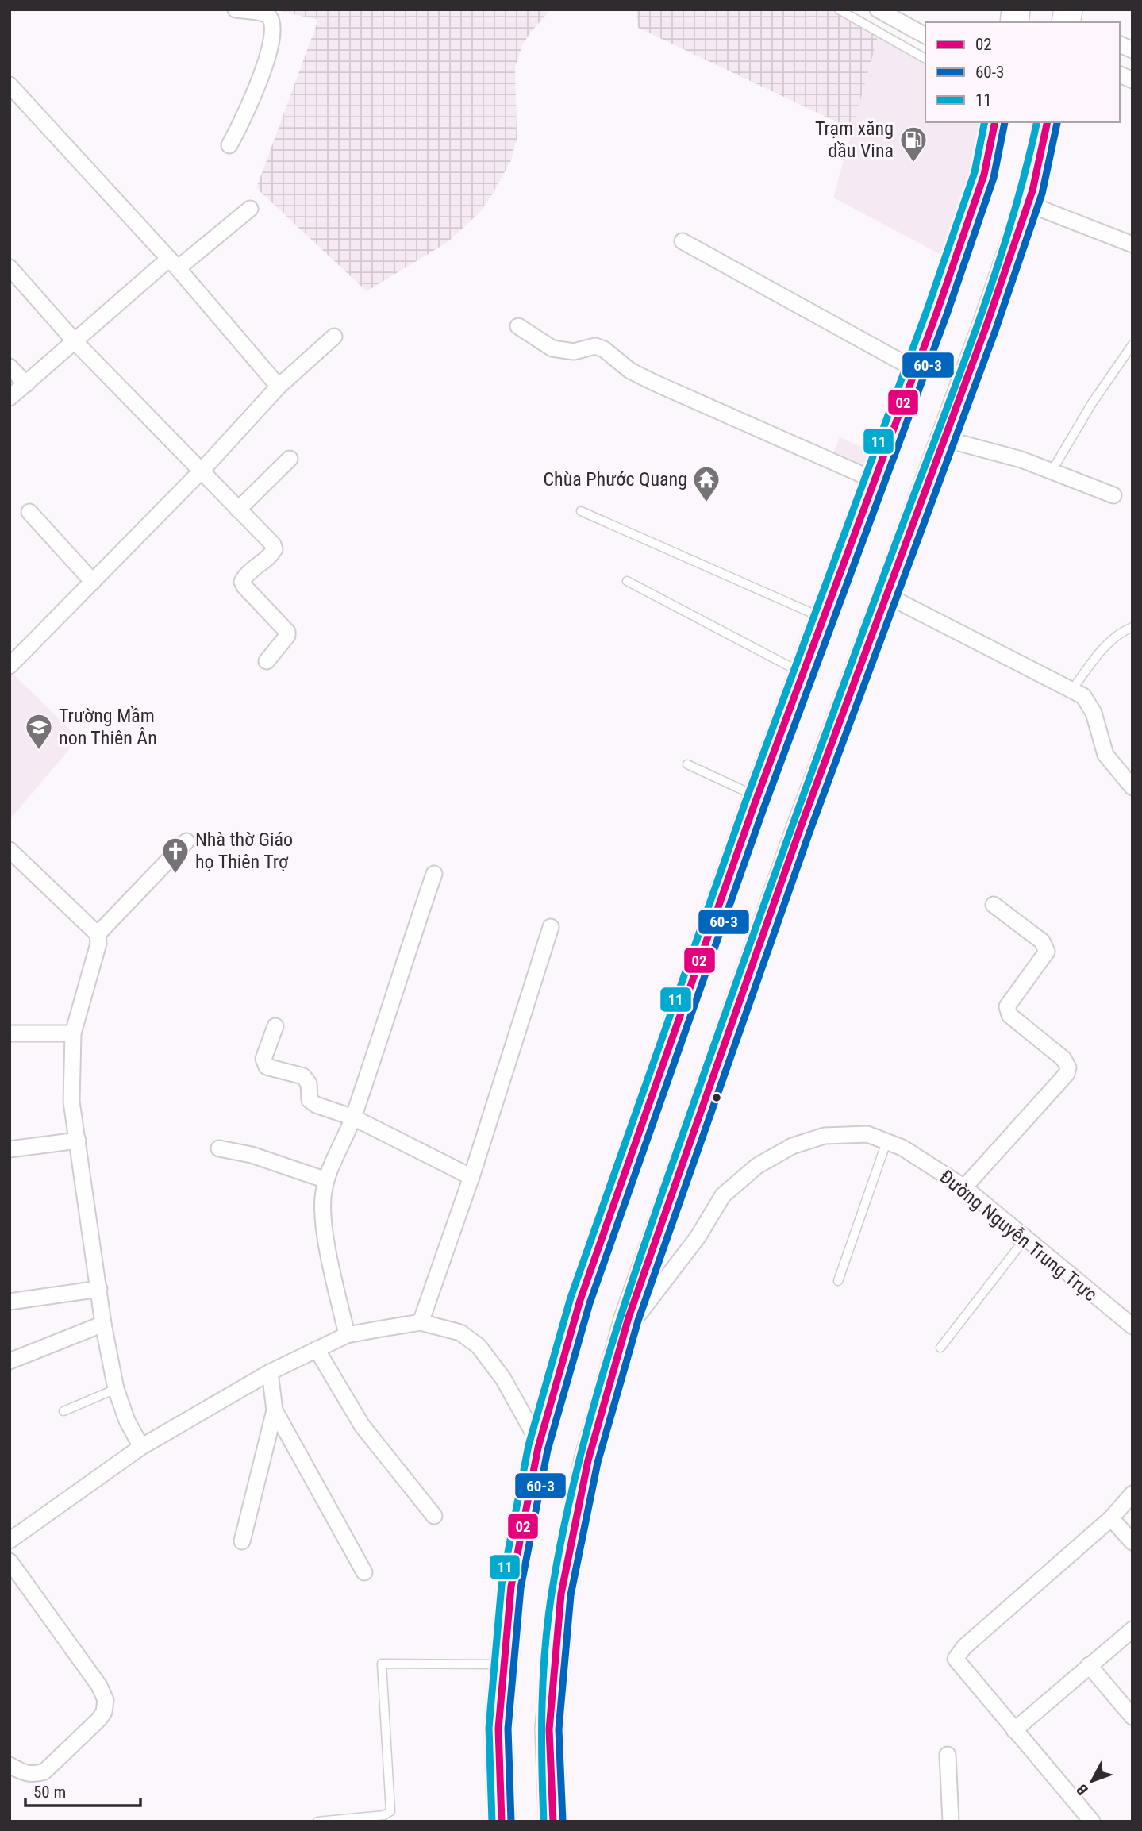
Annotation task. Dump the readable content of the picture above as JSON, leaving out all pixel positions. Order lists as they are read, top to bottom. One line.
{"streets":{"street":["Đường Nguyễn Trung Trực"]},"places":{"fuel station":["Trạm xăng dầu Vina"],"temple":["Chùa Phước Quang"],"school or university":["Trường Mầm non Thiên Ân"],"church":["Nhà thờ Giáo họ Thiên Trợ"]},"lines":["transit line 02","transit line 60-3","transit line 11"],"legend":["02","60-3","11"],"scale_bar":"50 m","north":"bottom left"}
